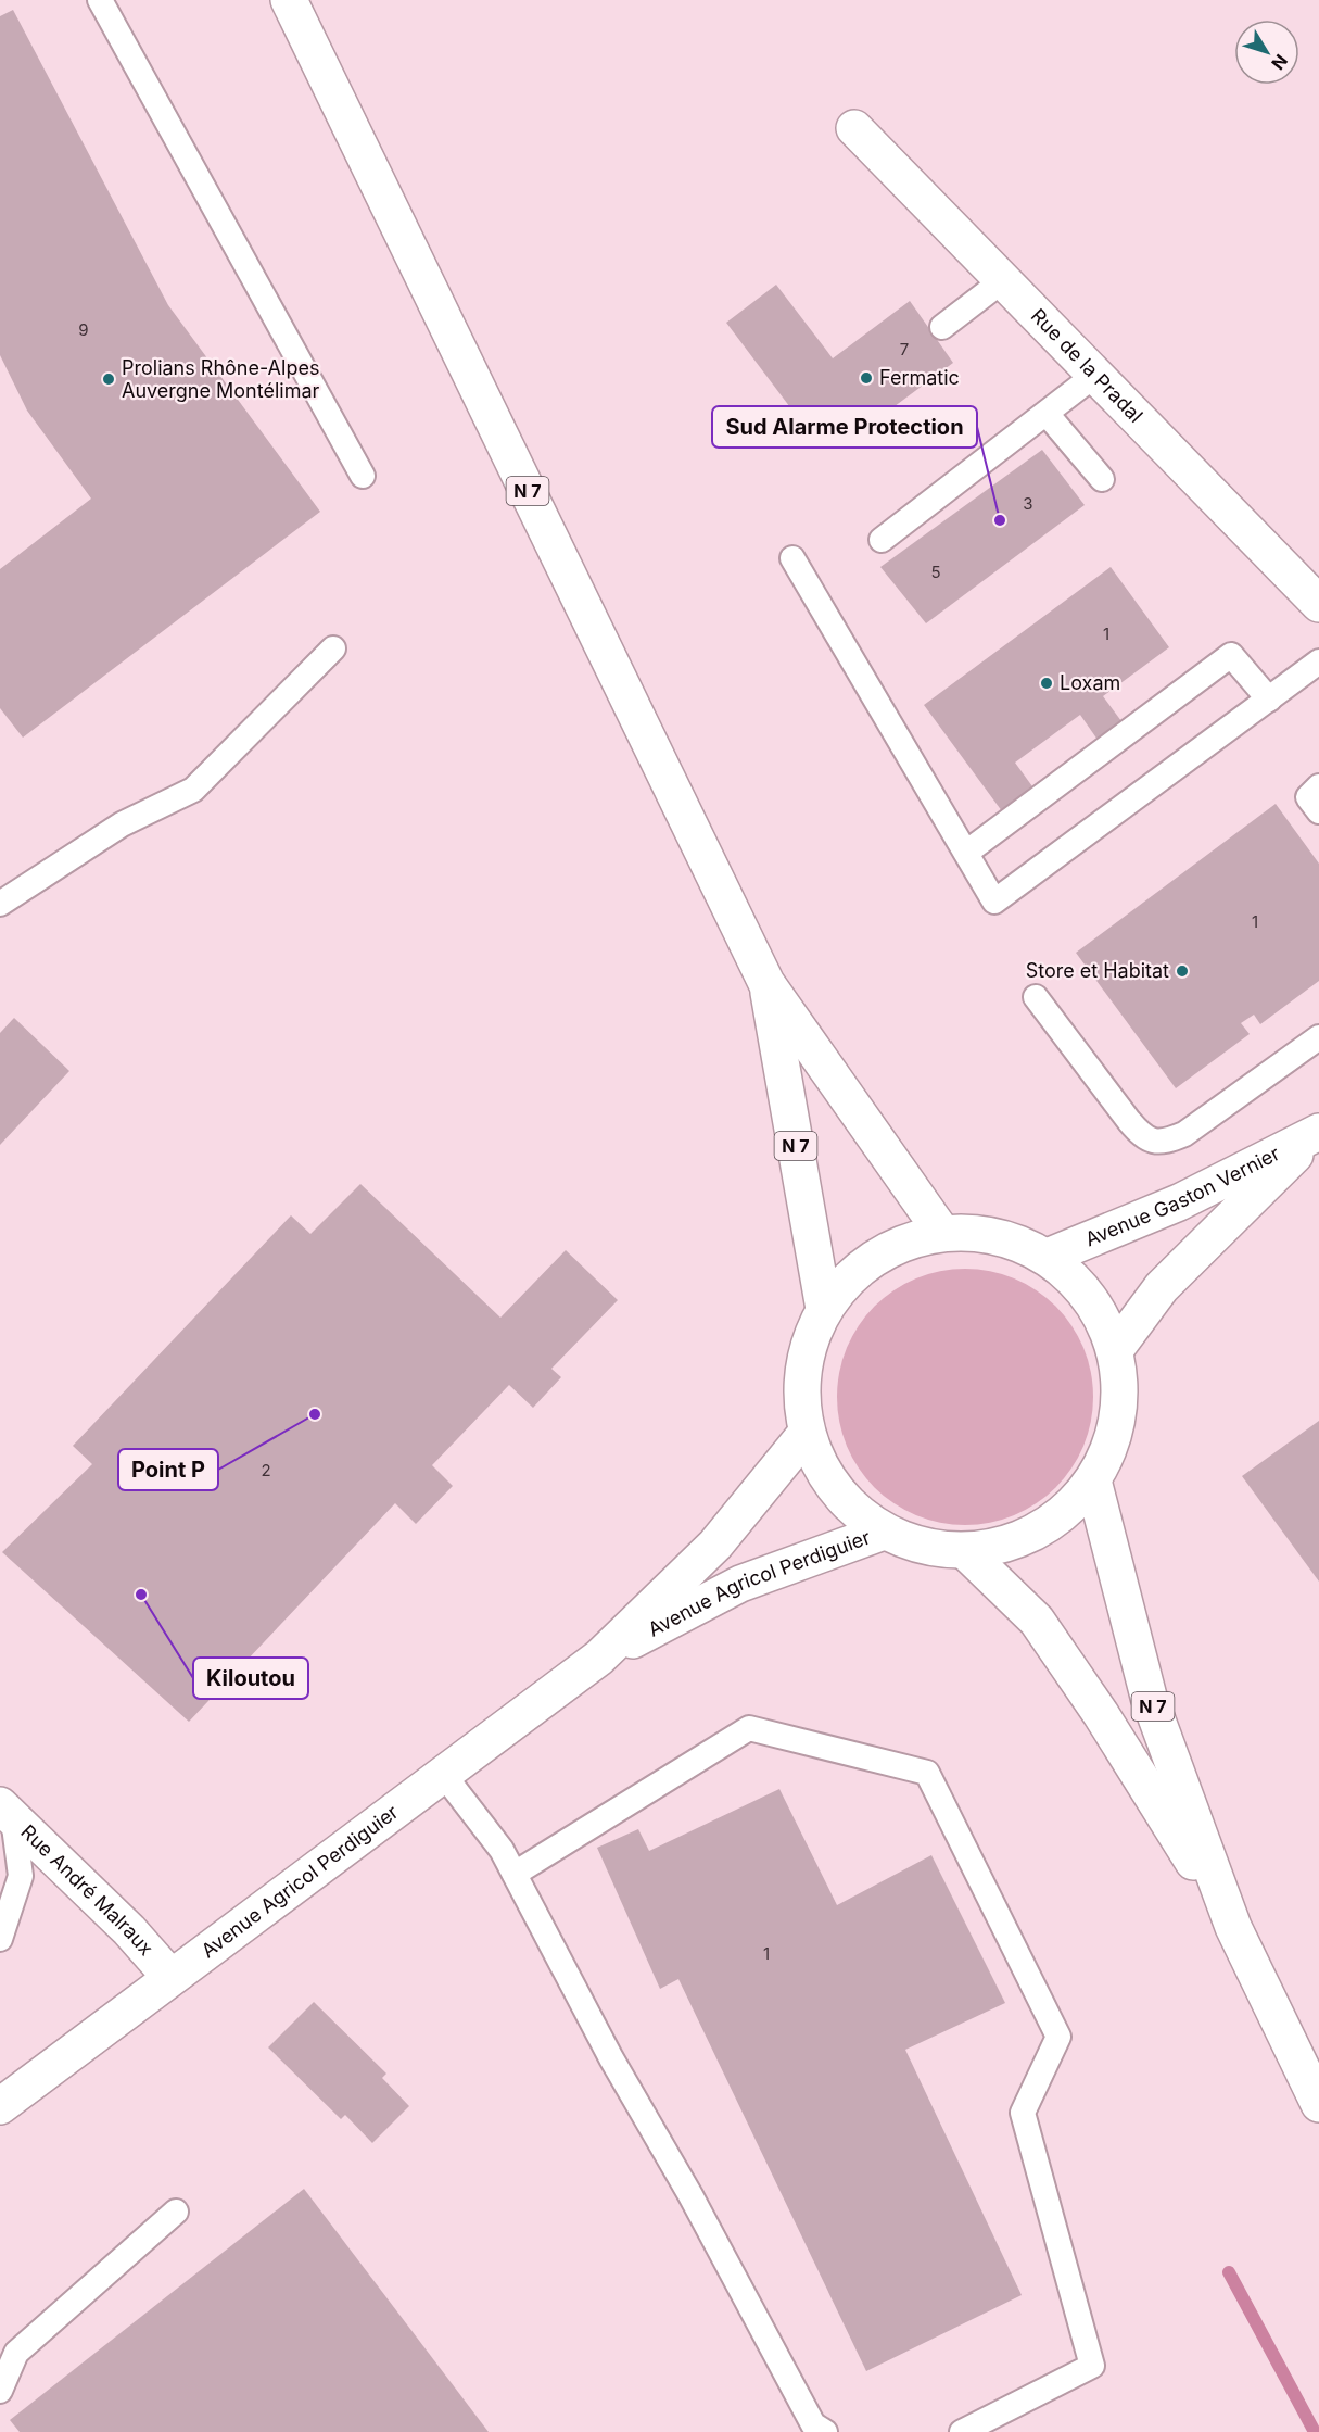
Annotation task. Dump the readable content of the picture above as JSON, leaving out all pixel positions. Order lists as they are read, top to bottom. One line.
{"streets":{"main road":["Rue de la Pradal","N 7","Avenue Gaston Vernier","Avenue Agricol Perdiguier","Rue André Malraux"]},"crossings":[["Avenue Agricol Perdiguier","Rue André Malraux"]],"places":["Fermatic","Prolians Rhône-Alpes Auvergne Montélimar","Sud Alarme Protection","Loxam","Store et Habitat","Point P","Kiloutou"],"house_numbers":["9","7","3","5","1","1","2","1"],"north":"bottom right"}
